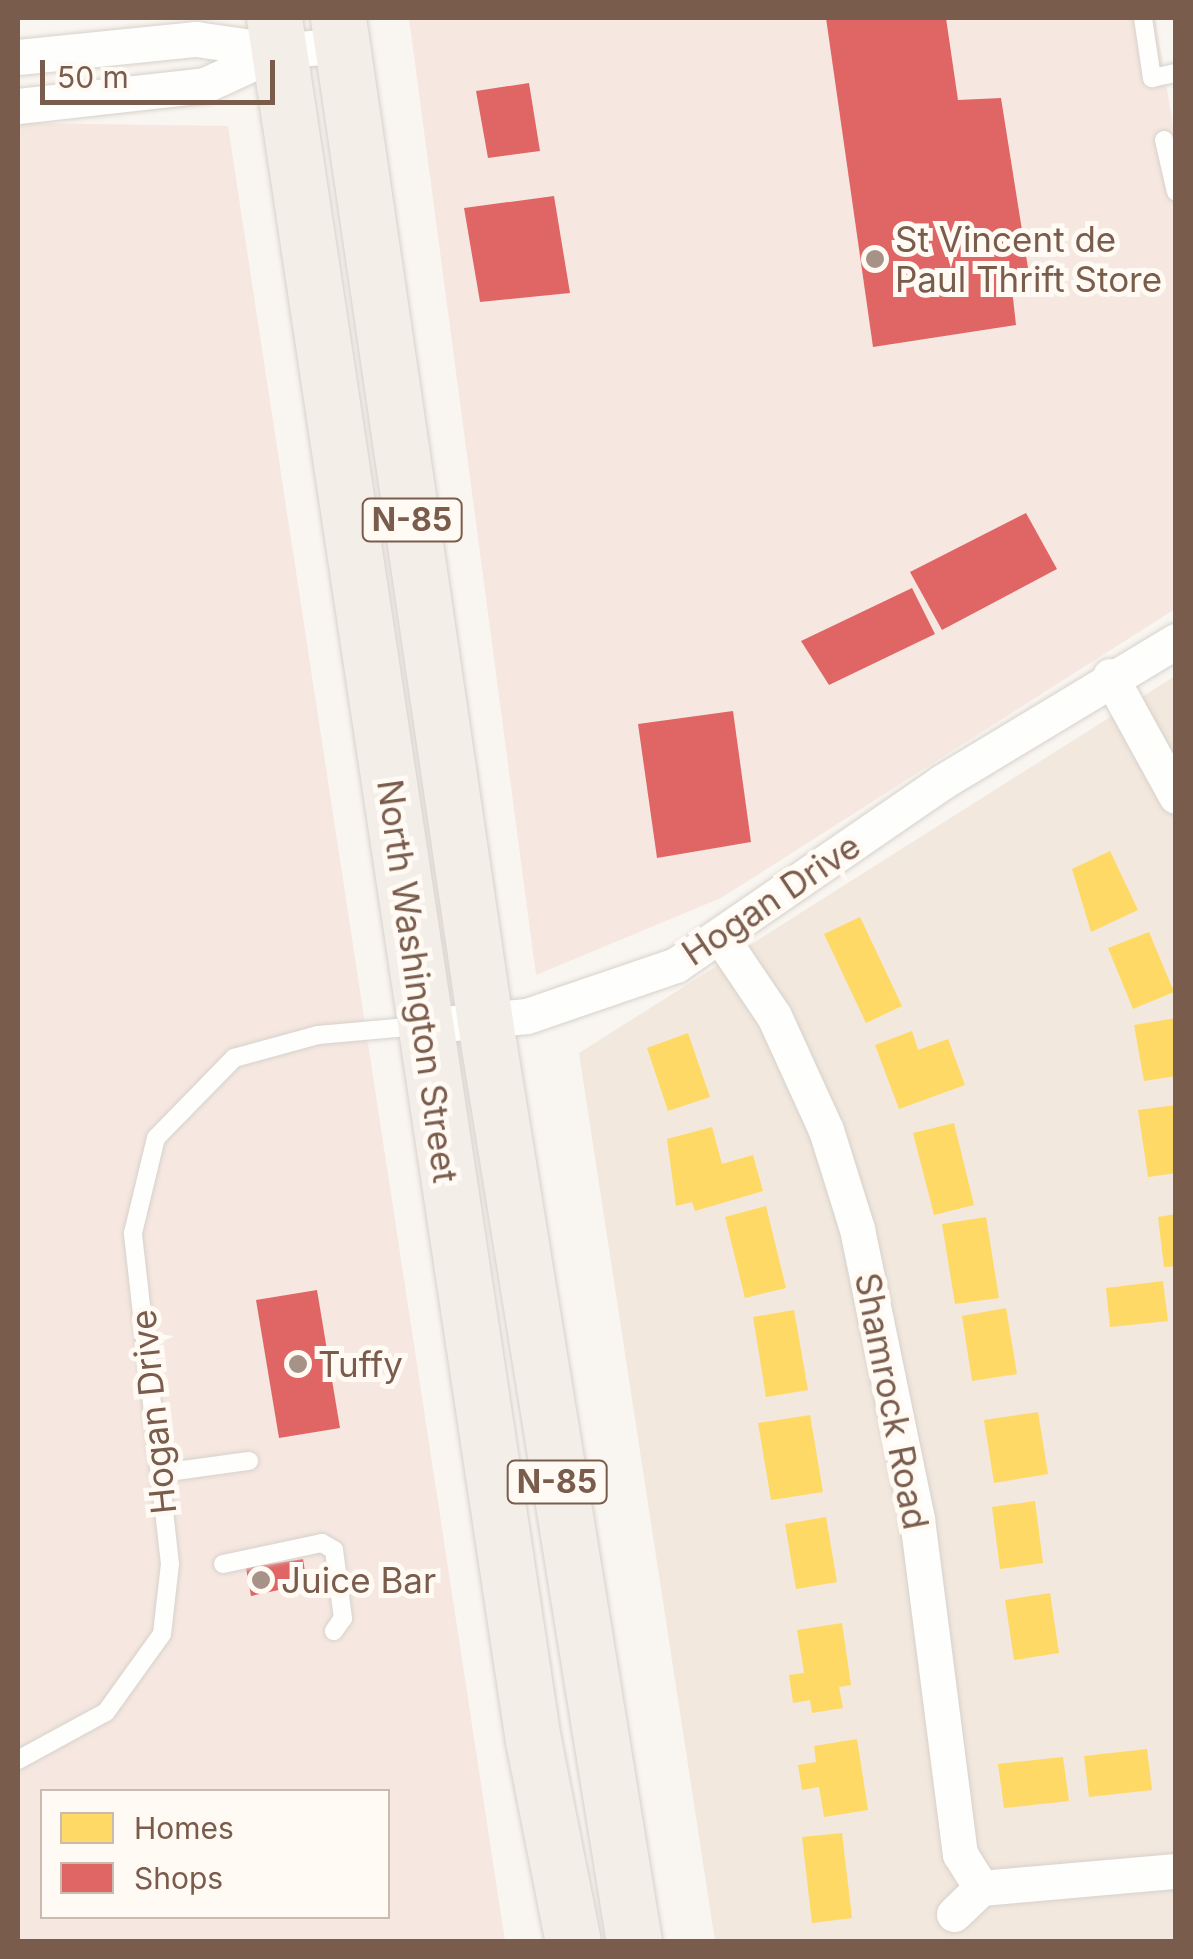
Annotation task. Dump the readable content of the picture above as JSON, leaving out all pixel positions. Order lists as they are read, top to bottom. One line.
{"streets":{"main road":["N-85","North Washington Street"],"street":["Hogan Drive","Shamrock Road"]},"crossings":[["Hogan Drive","North Washington Street"],["Hogan Drive","Shamrock Road"]],"places":["St Vincent de Paul Thrift Store","Tuffy","Juice Bar"],"legend":["Homes","Shops"],"scale_bar":"50 m"}
